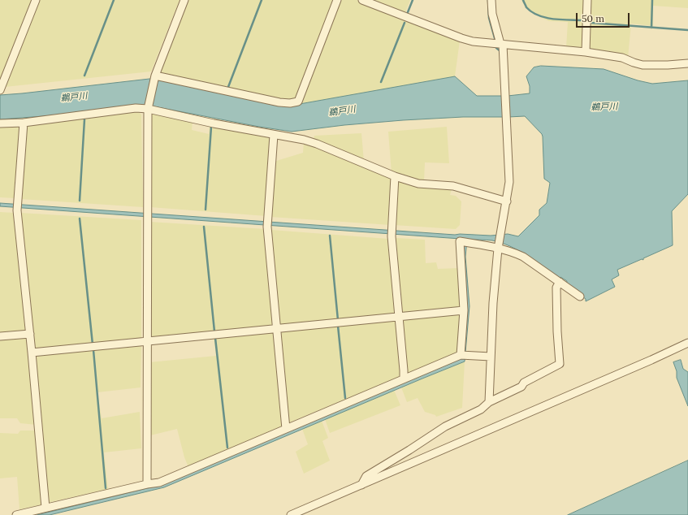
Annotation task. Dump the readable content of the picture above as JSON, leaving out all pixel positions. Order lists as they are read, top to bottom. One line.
{"water":["鵜戸川"],"scale_bar":"50 m"}
